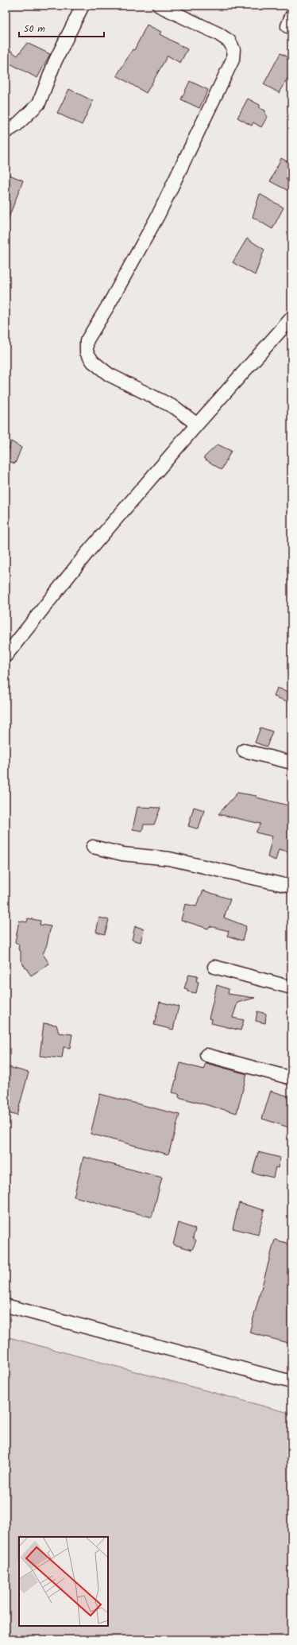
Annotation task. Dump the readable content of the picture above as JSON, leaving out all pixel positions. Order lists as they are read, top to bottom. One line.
{"scale_bar":"50 m"}
